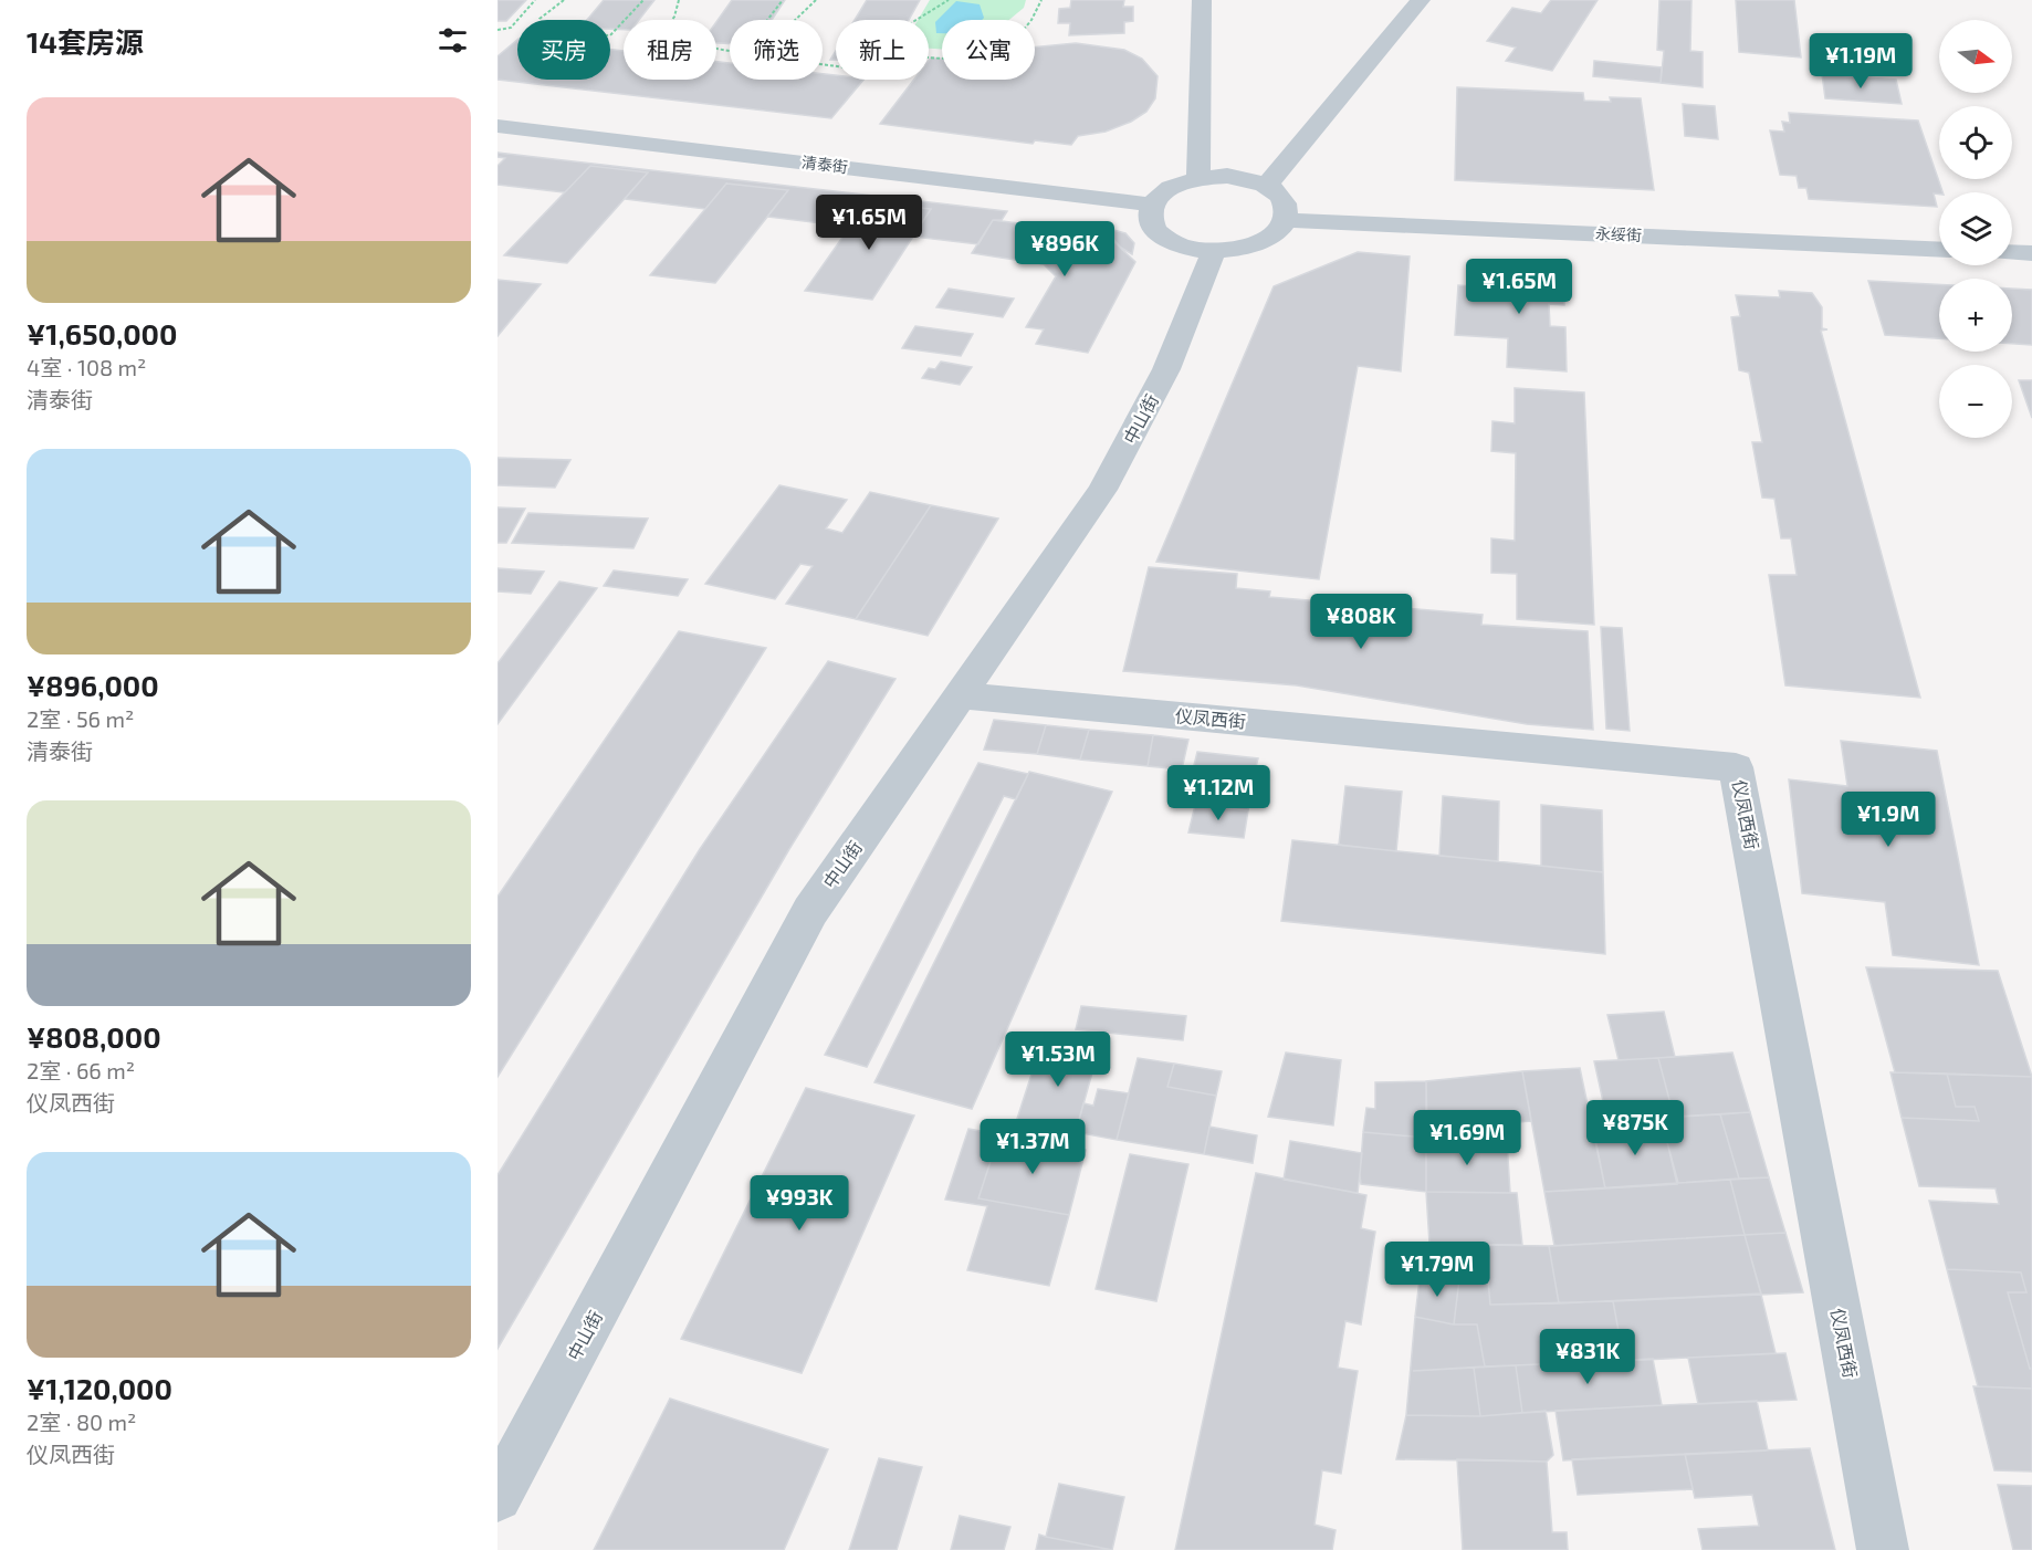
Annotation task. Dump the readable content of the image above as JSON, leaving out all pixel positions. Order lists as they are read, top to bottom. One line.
{"streets":{"street":["清泰街","永绥街","中山街","仪凤西街"]},"crossings":[["清泰街","永绥街"],["清泰街","中山街"],["永绥街","中山街"],["中山街","仪凤西街"]],"north":"right","page":{"heading":"14套房源","map_buttons":["+","−"],"chip":["买房","租房","筛选","新上","公寓"],"price":["¥1.19M","¥1.65M","¥896K","¥1.65M","¥808K","¥1.12M","¥1.9M","¥1.53M","¥875K","¥1.69M","¥1.37M","¥993K","¥1.79M","¥831K"],"list":[{"name":"¥1,650,000","note":"4室 · 108 m² · 清泰街"},{"name":"¥896,000","note":"2室 · 56 m² · 清泰街"},{"name":"¥808,000","note":"2室 · 66 m² · 仪凤西街"},{"name":"¥1,120,000","note":"2室 · 80 m² · 仪凤西街"}]}}
